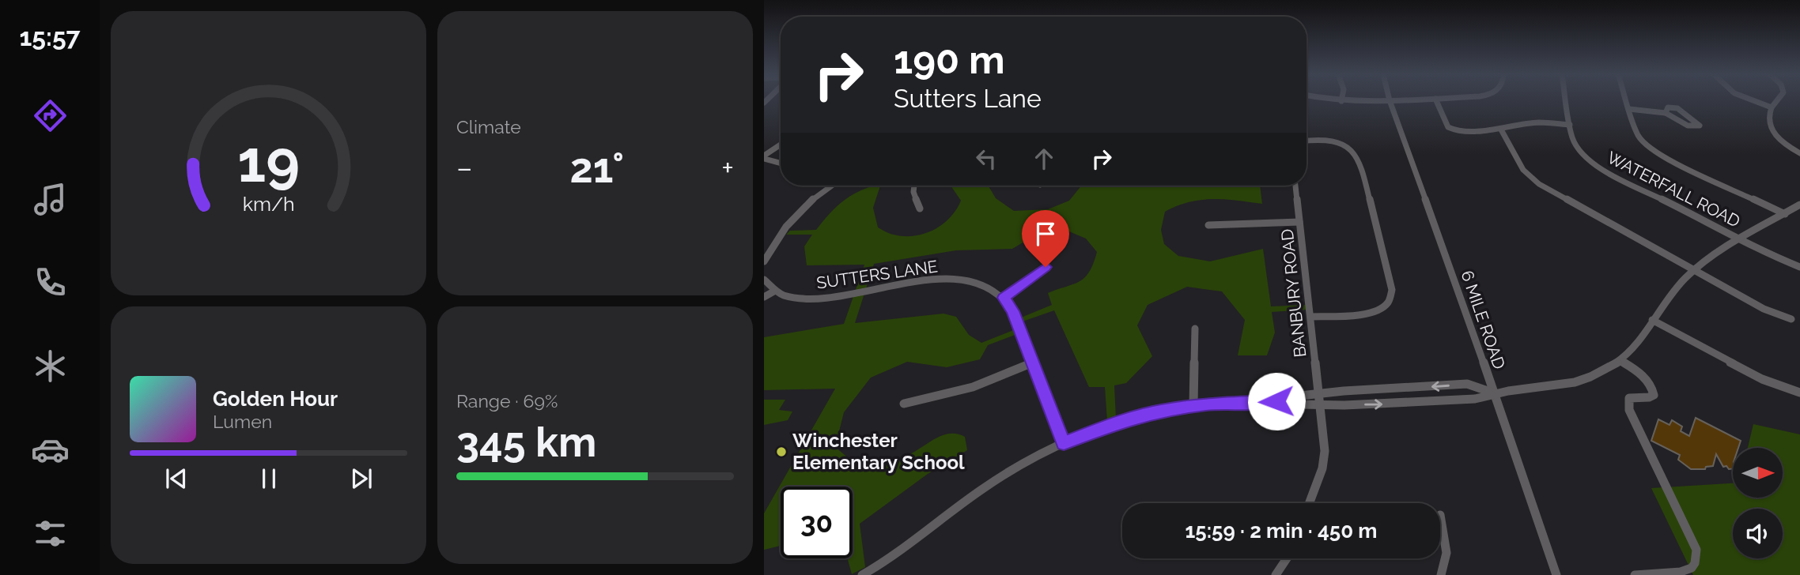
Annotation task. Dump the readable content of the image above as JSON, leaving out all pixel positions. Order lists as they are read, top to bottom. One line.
{"streets":{"street":["WATERFALL ROAD","SUTTERS LANE","BANBURY ROAD","6 MILE ROAD"]},"places":["Winchester Elementary School"],"north":"right","page":{"tabs":"15:57","tile":["Climate",["Range · 69%","345 km"]],"turn":["190 m","Sutters Lane"],"heat":["−","21°","+"],"song":["Golden Hour","Lumen"],"limit":"30","trip":"15:59 · 2 min · 450 m","gauge":["19","km/h"]}}
